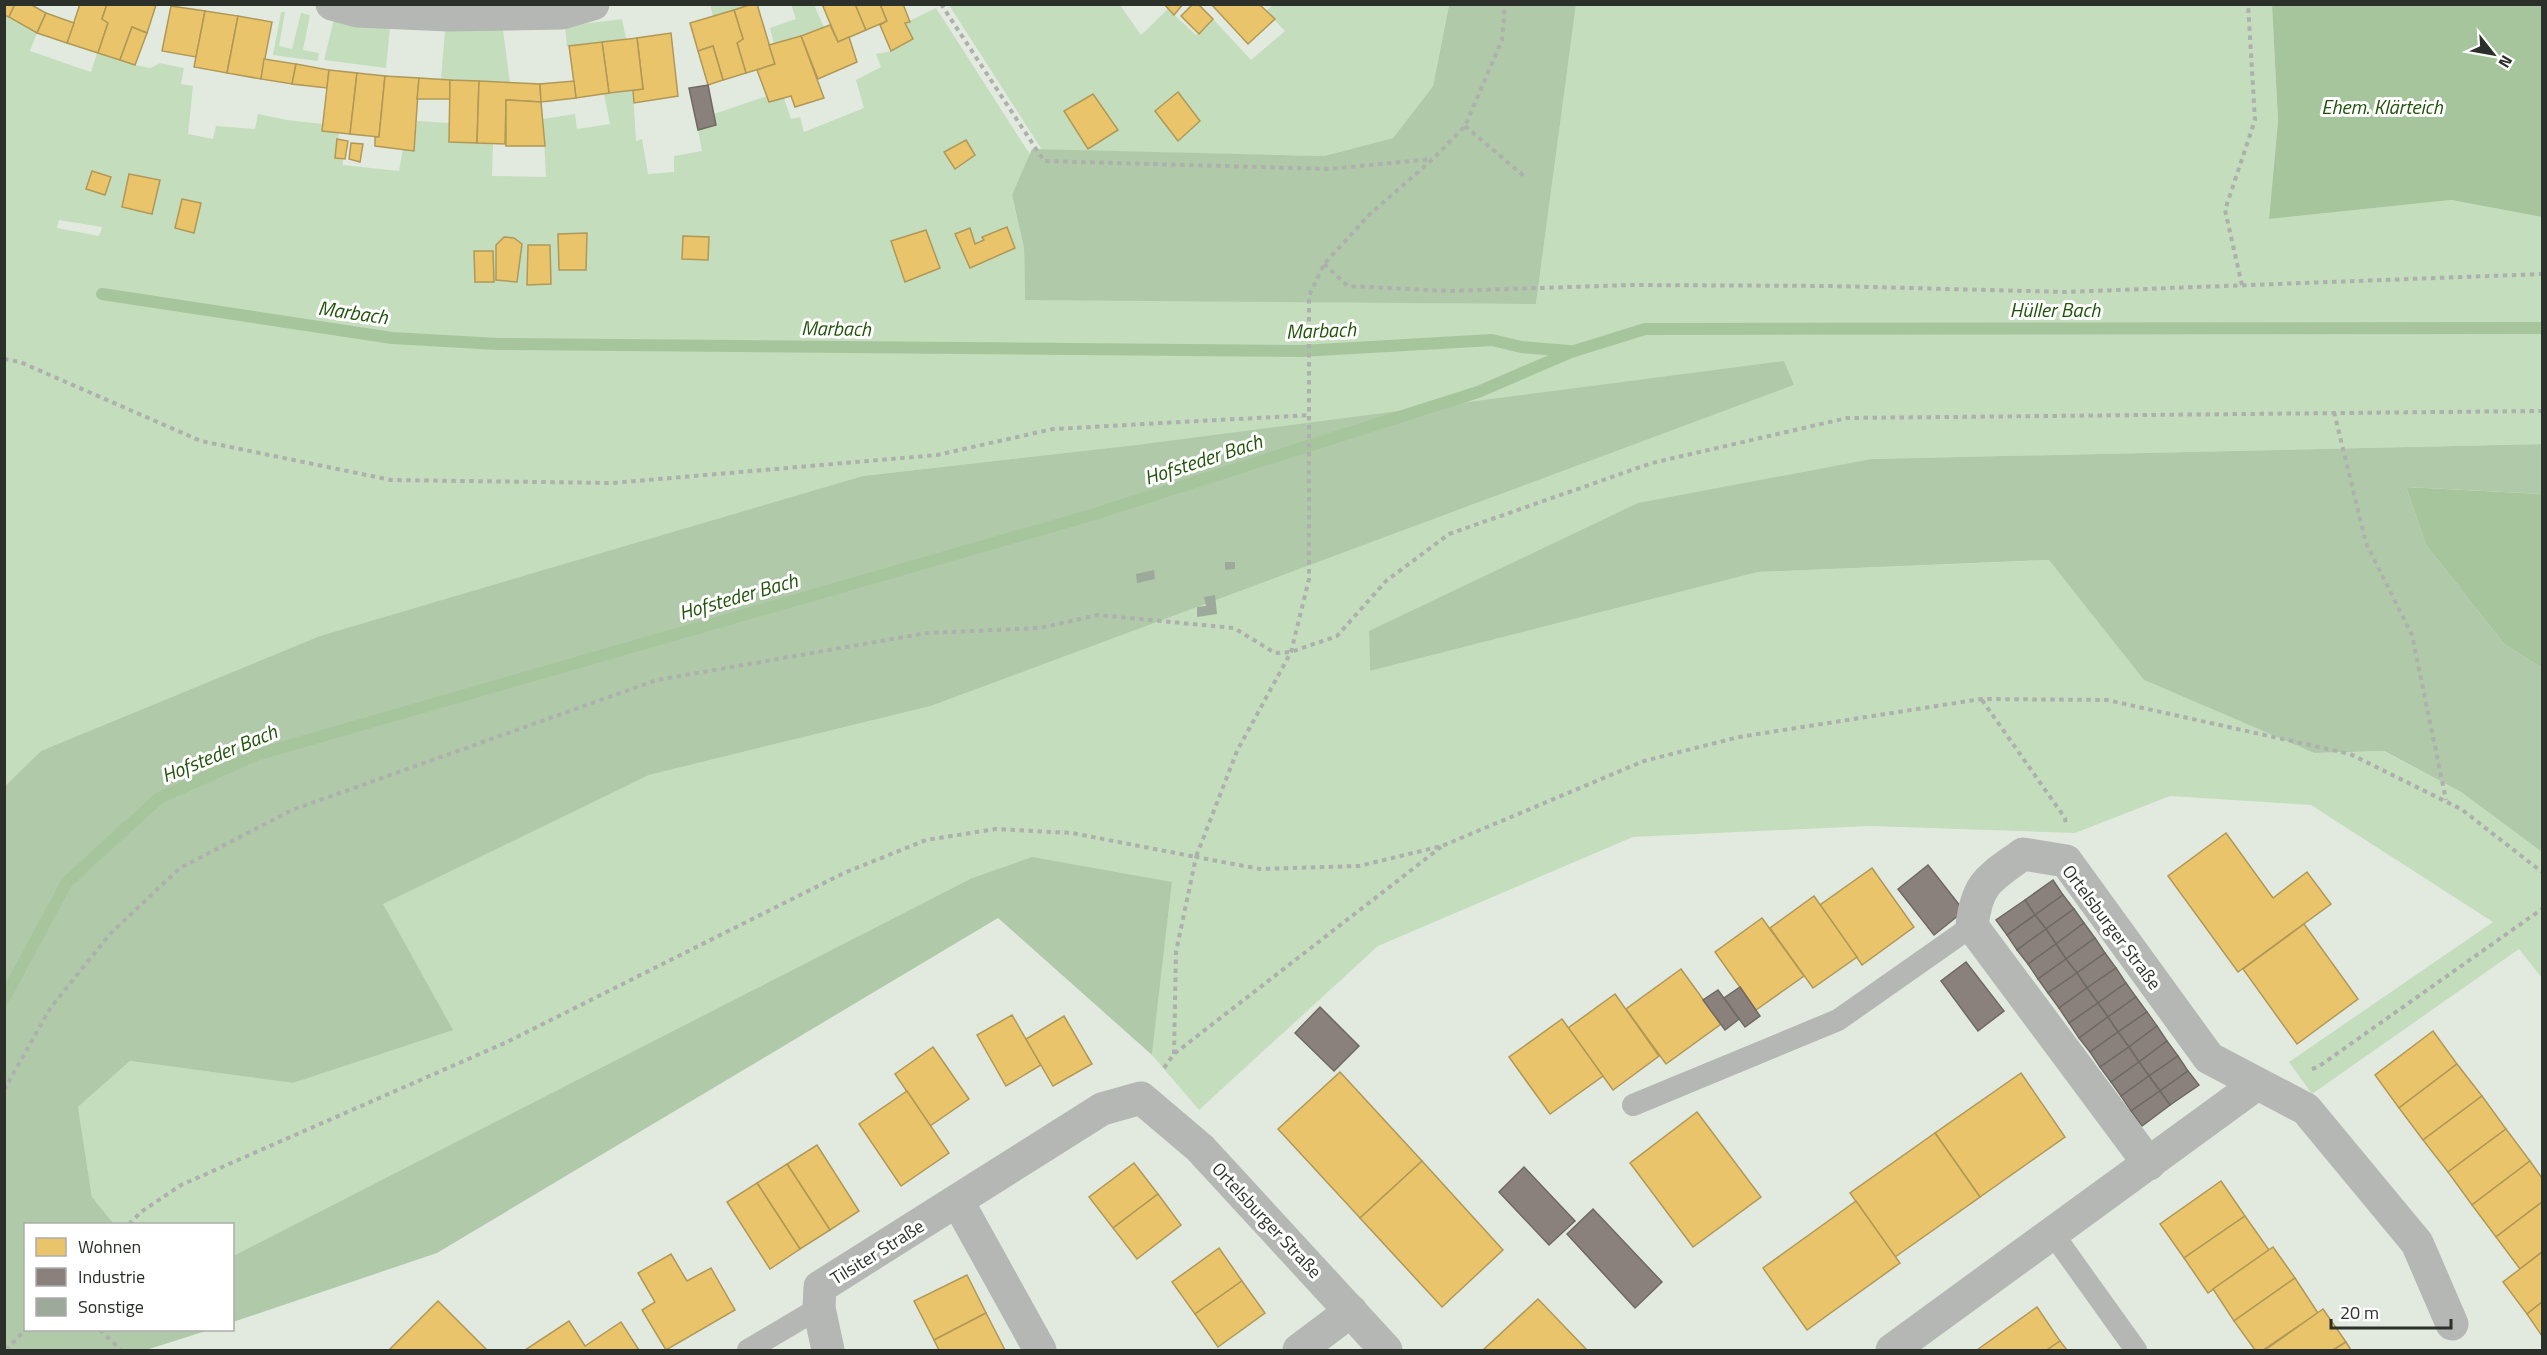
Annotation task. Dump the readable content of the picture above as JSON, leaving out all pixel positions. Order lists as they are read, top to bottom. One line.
{"streets":{"street":["Ortelsburger Straße","Tilsiter Straße"]},"crossings":[["Ortelsburger Straße","Tilsiter Straße"]],"water":["Ehem. Klärteich","Hüller Bach","Marbach","Hofsteder Bach"],"legend":["Wohnen","Industrie","Sonstige"],"scale_bar":"20 m","north":"bottom right"}
